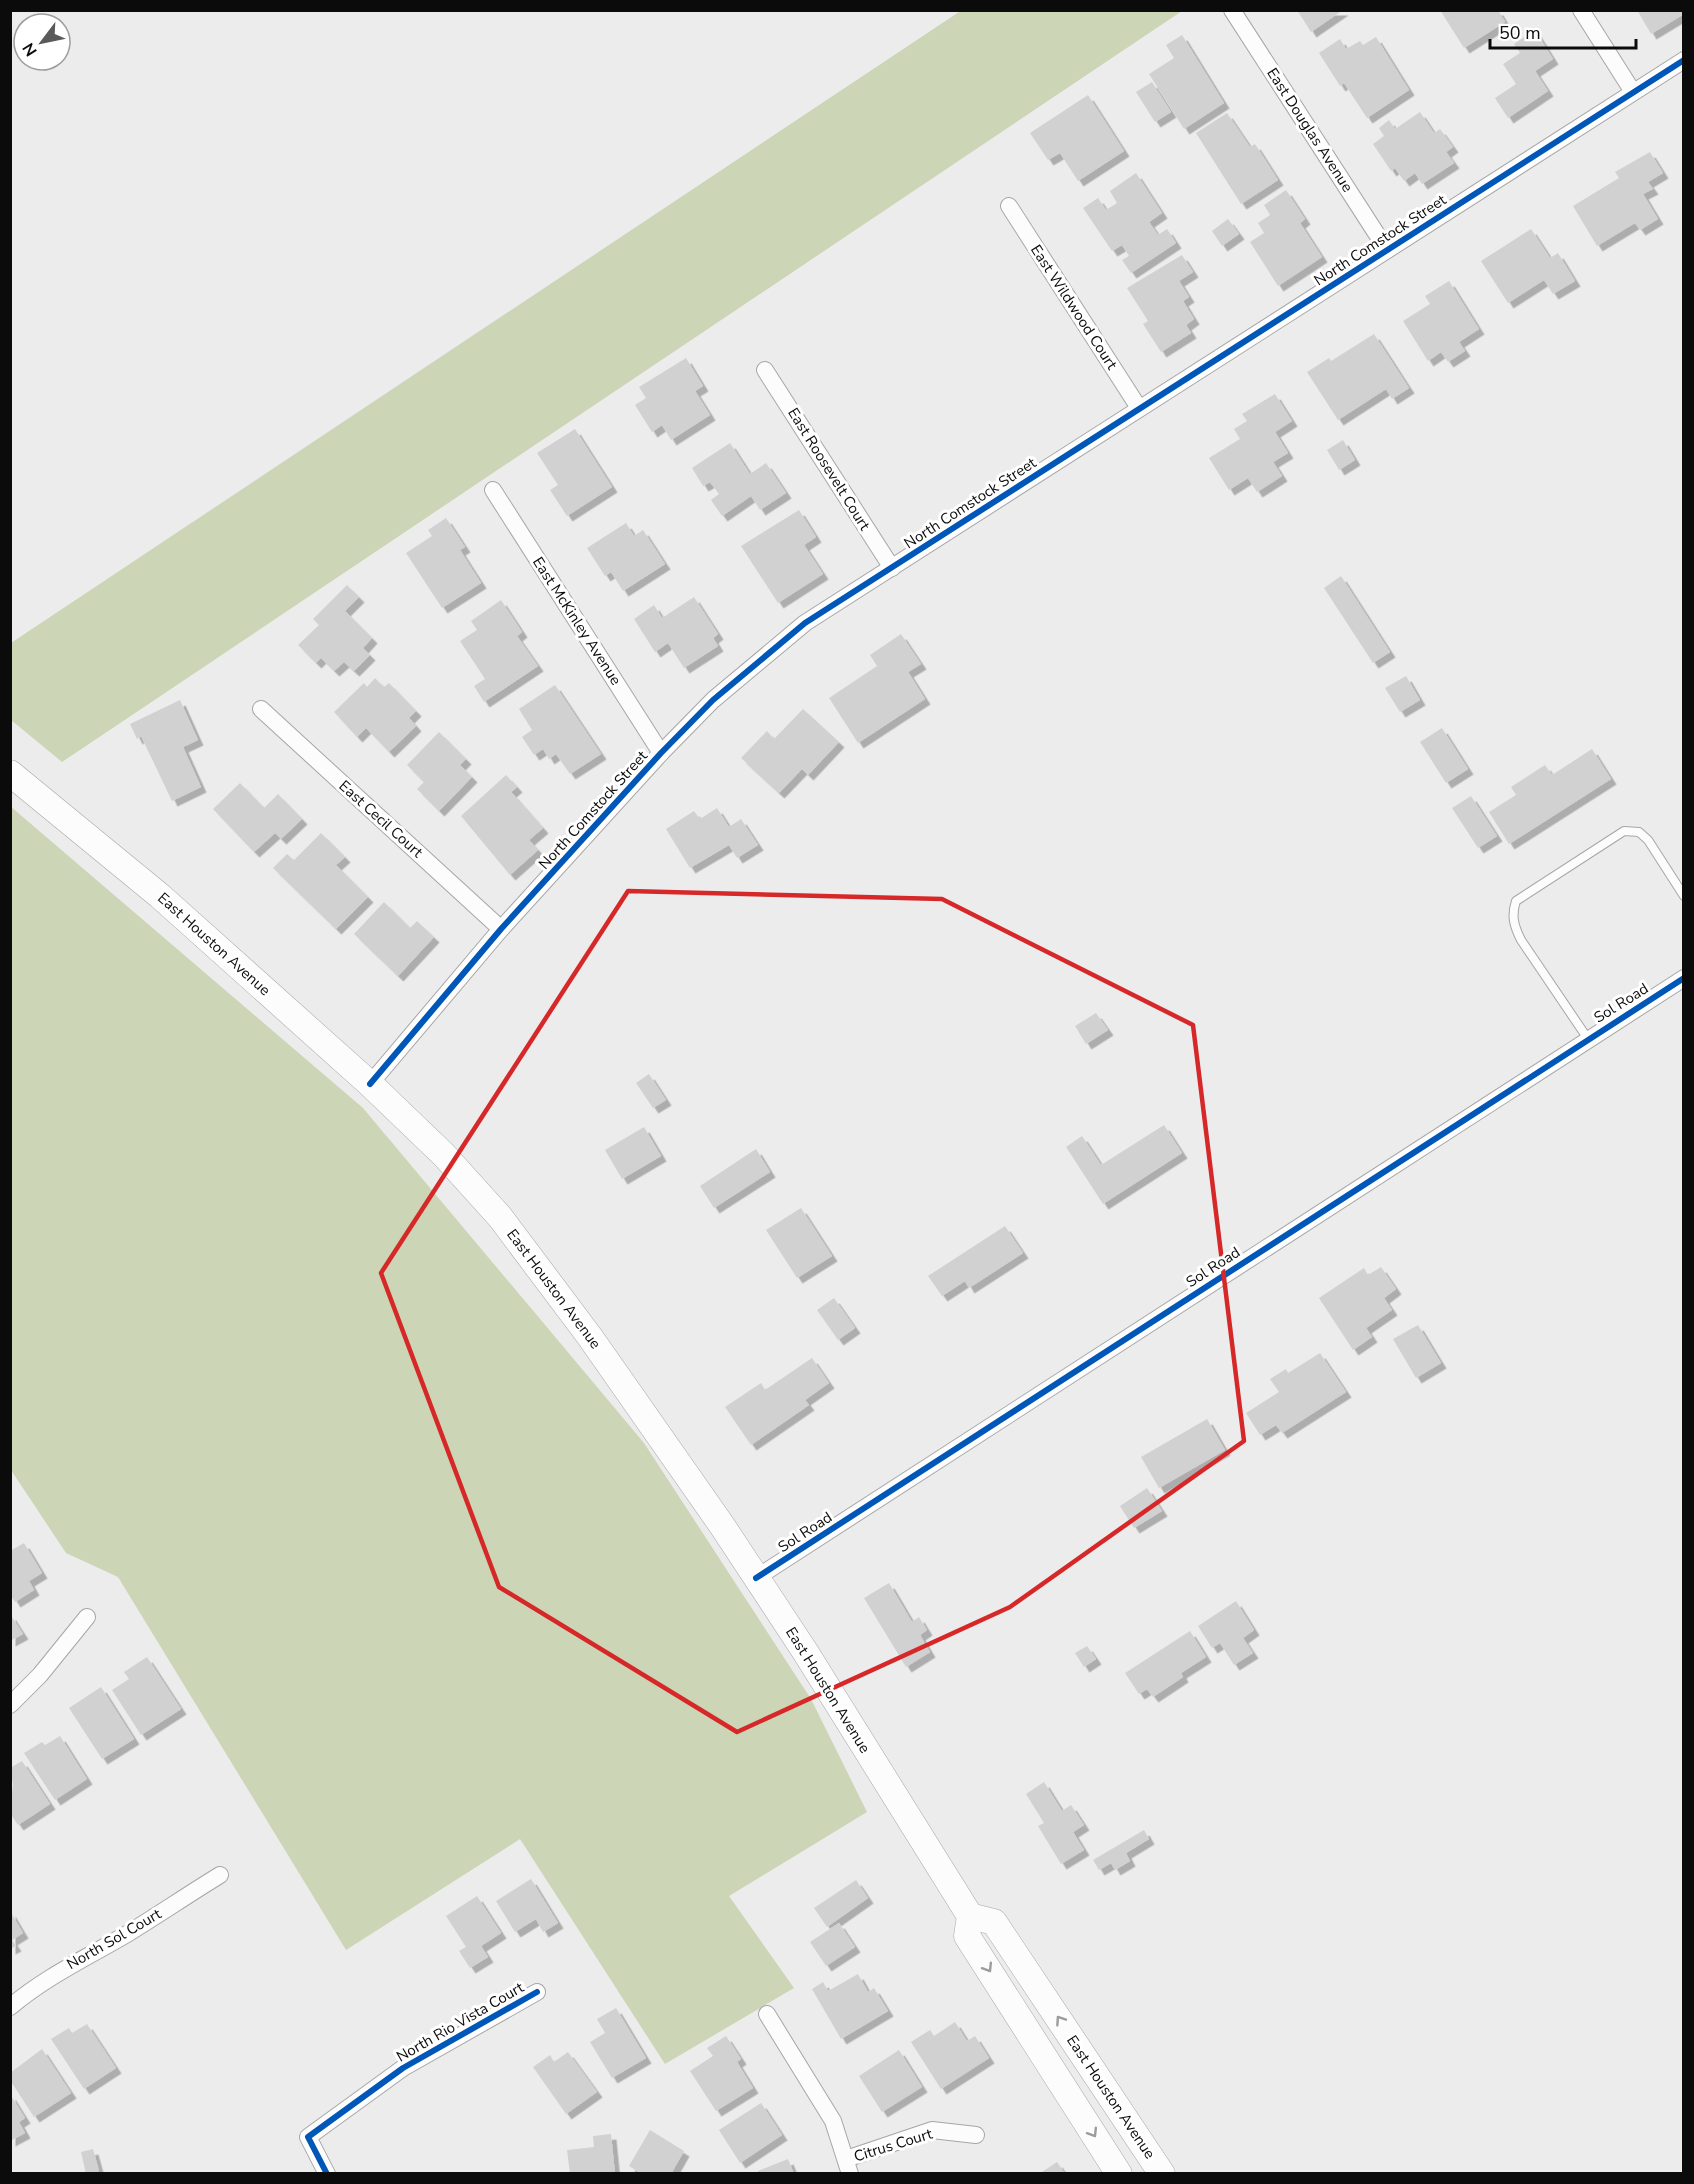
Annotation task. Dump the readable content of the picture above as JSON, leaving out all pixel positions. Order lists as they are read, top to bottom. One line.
{"streets":{"main road":["East Houston Avenue"],"street":["East Douglas Avenue","North Comstock Street","East Wildwood Court","East Roosevelt Court","East McKinley Avenue","East Cecil Court","Sol Road","North Sol Court","North Rio Vista Court","Citrus Court"]},"crossings":[["East Douglas Avenue","North Comstock Street"],["North Comstock Street","East Wildwood Court"],["North Comstock Street","East Roosevelt Court"],["North Comstock Street","East McKinley Avenue"],["North Comstock Street","East Cecil Court"],["North Comstock Street","East Houston Avenue"],["East Houston Avenue","Sol Road"]],"scale_bar":"50 m","north":"bottom left"}
